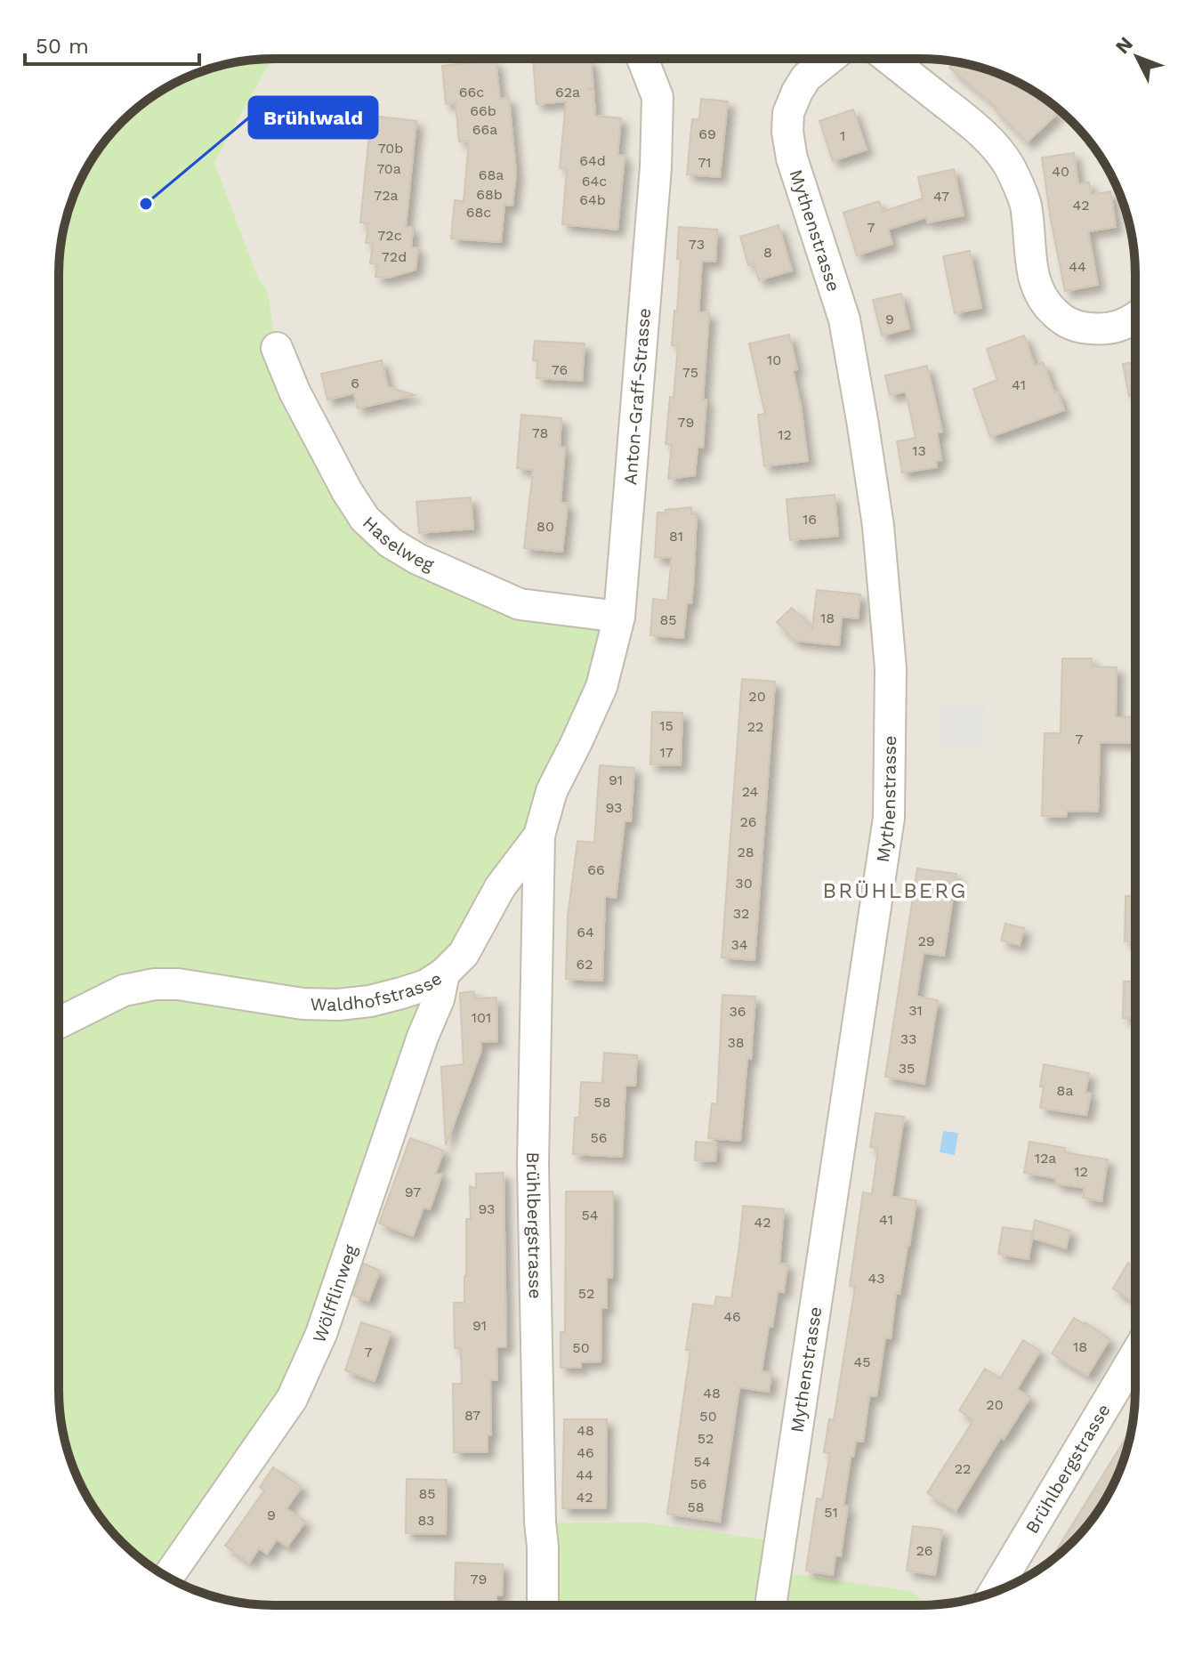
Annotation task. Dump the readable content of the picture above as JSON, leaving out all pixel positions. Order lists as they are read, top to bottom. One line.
{"streets":{"street":["Mythenstrasse","Anton-Graff-Strasse","Haselweg","Waldhofstrasse","Brühlbergstrasse","Wölfflinweg"]},"crossings":[["Anton-Graff-Strasse","Haselweg"],["Anton-Graff-Strasse","Waldhofstrasse"],["Waldhofstrasse","Brühlbergstrasse"],["Waldhofstrasse","Wölfflinweg"]],"districts":["BRÜHLBERG"],"places":["Brühlwald"],"house_numbers":["66c","62a","66b","66a","69","1","70b","64d","71","70a","40","68a","64c","68b","72a","47","64b","42","68c","7","72c","73","8","72d","44","9","10","76","75","6","41","79","78","12","13","16","80","81","18","85","20","15","22","7","17","91","24","93","26","28","66","30","32","64","29","34","62","31","36","101","33","38","35","8a","58","56","12a","12","97","93","54","41","42","43","52","46","91","18","50","7","45","48","20","87","50","48","52","46","54","22","44","56","85","42","58","51","9","83","26","79"],"scale_bar":"50 m","north":"top left"}
